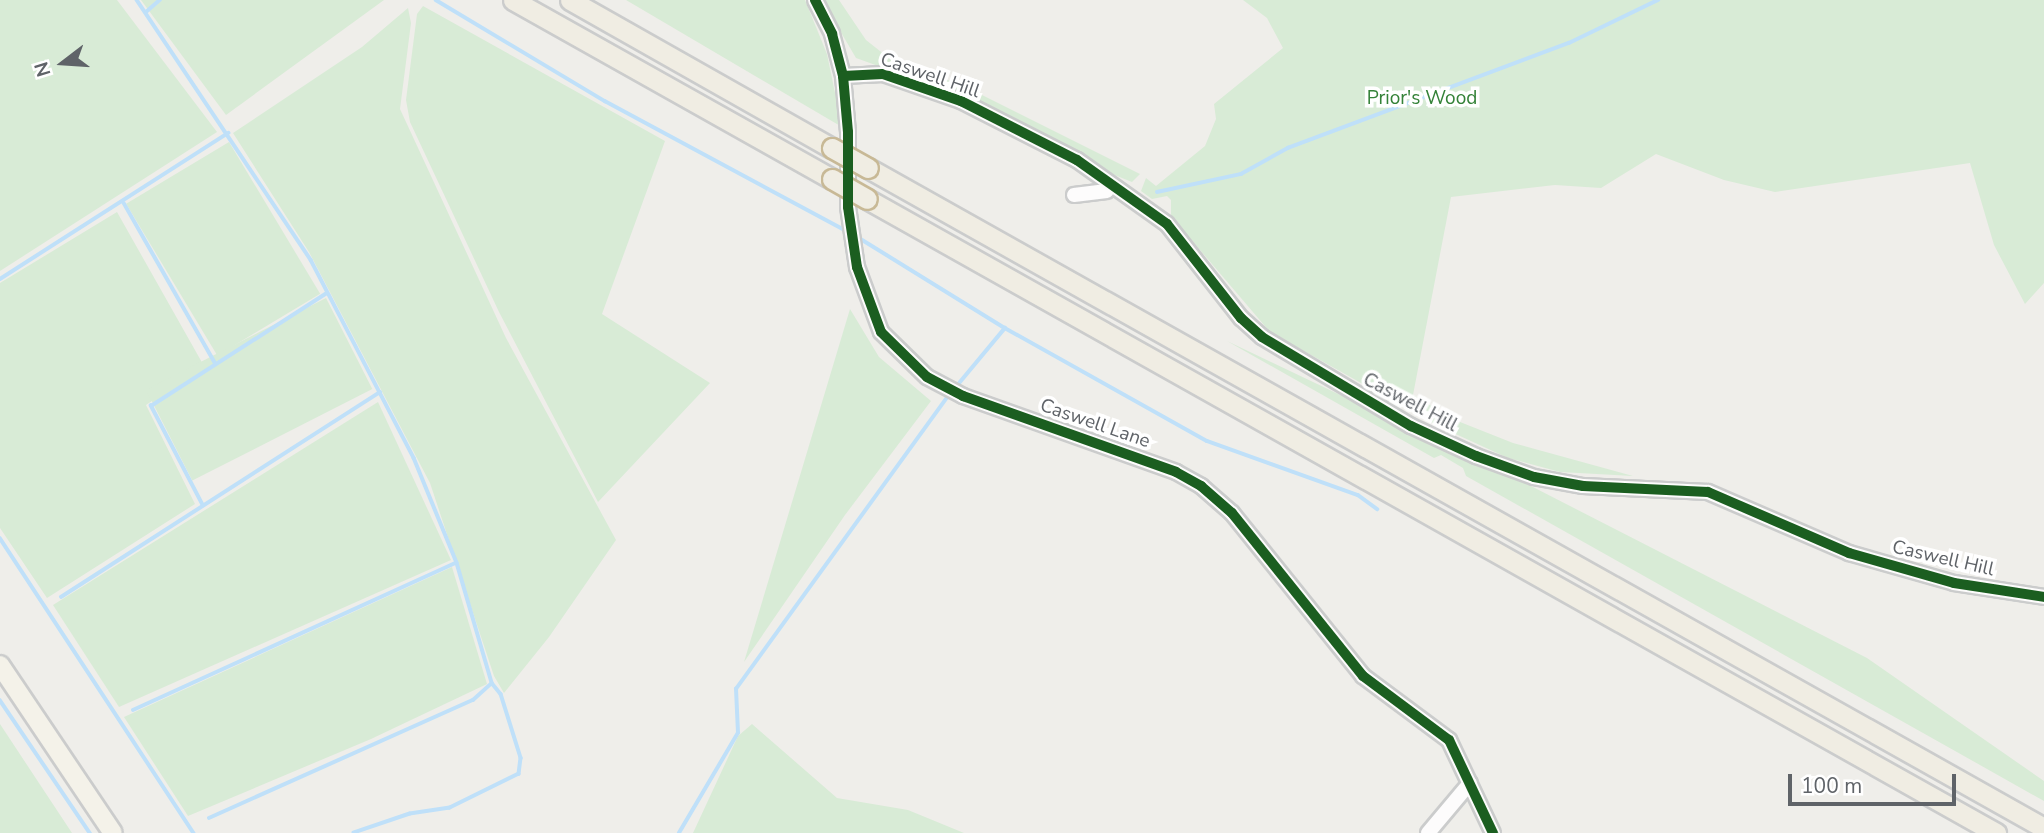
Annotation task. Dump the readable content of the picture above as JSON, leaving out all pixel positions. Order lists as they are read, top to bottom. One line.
{"streets":{"street":["Caswell Hill","Caswell Lane"]},"crossings":[["Caswell Hill","Caswell Lane"]],"parks":["Prior's Wood"],"scale_bar":"100 m","north":"left"}
